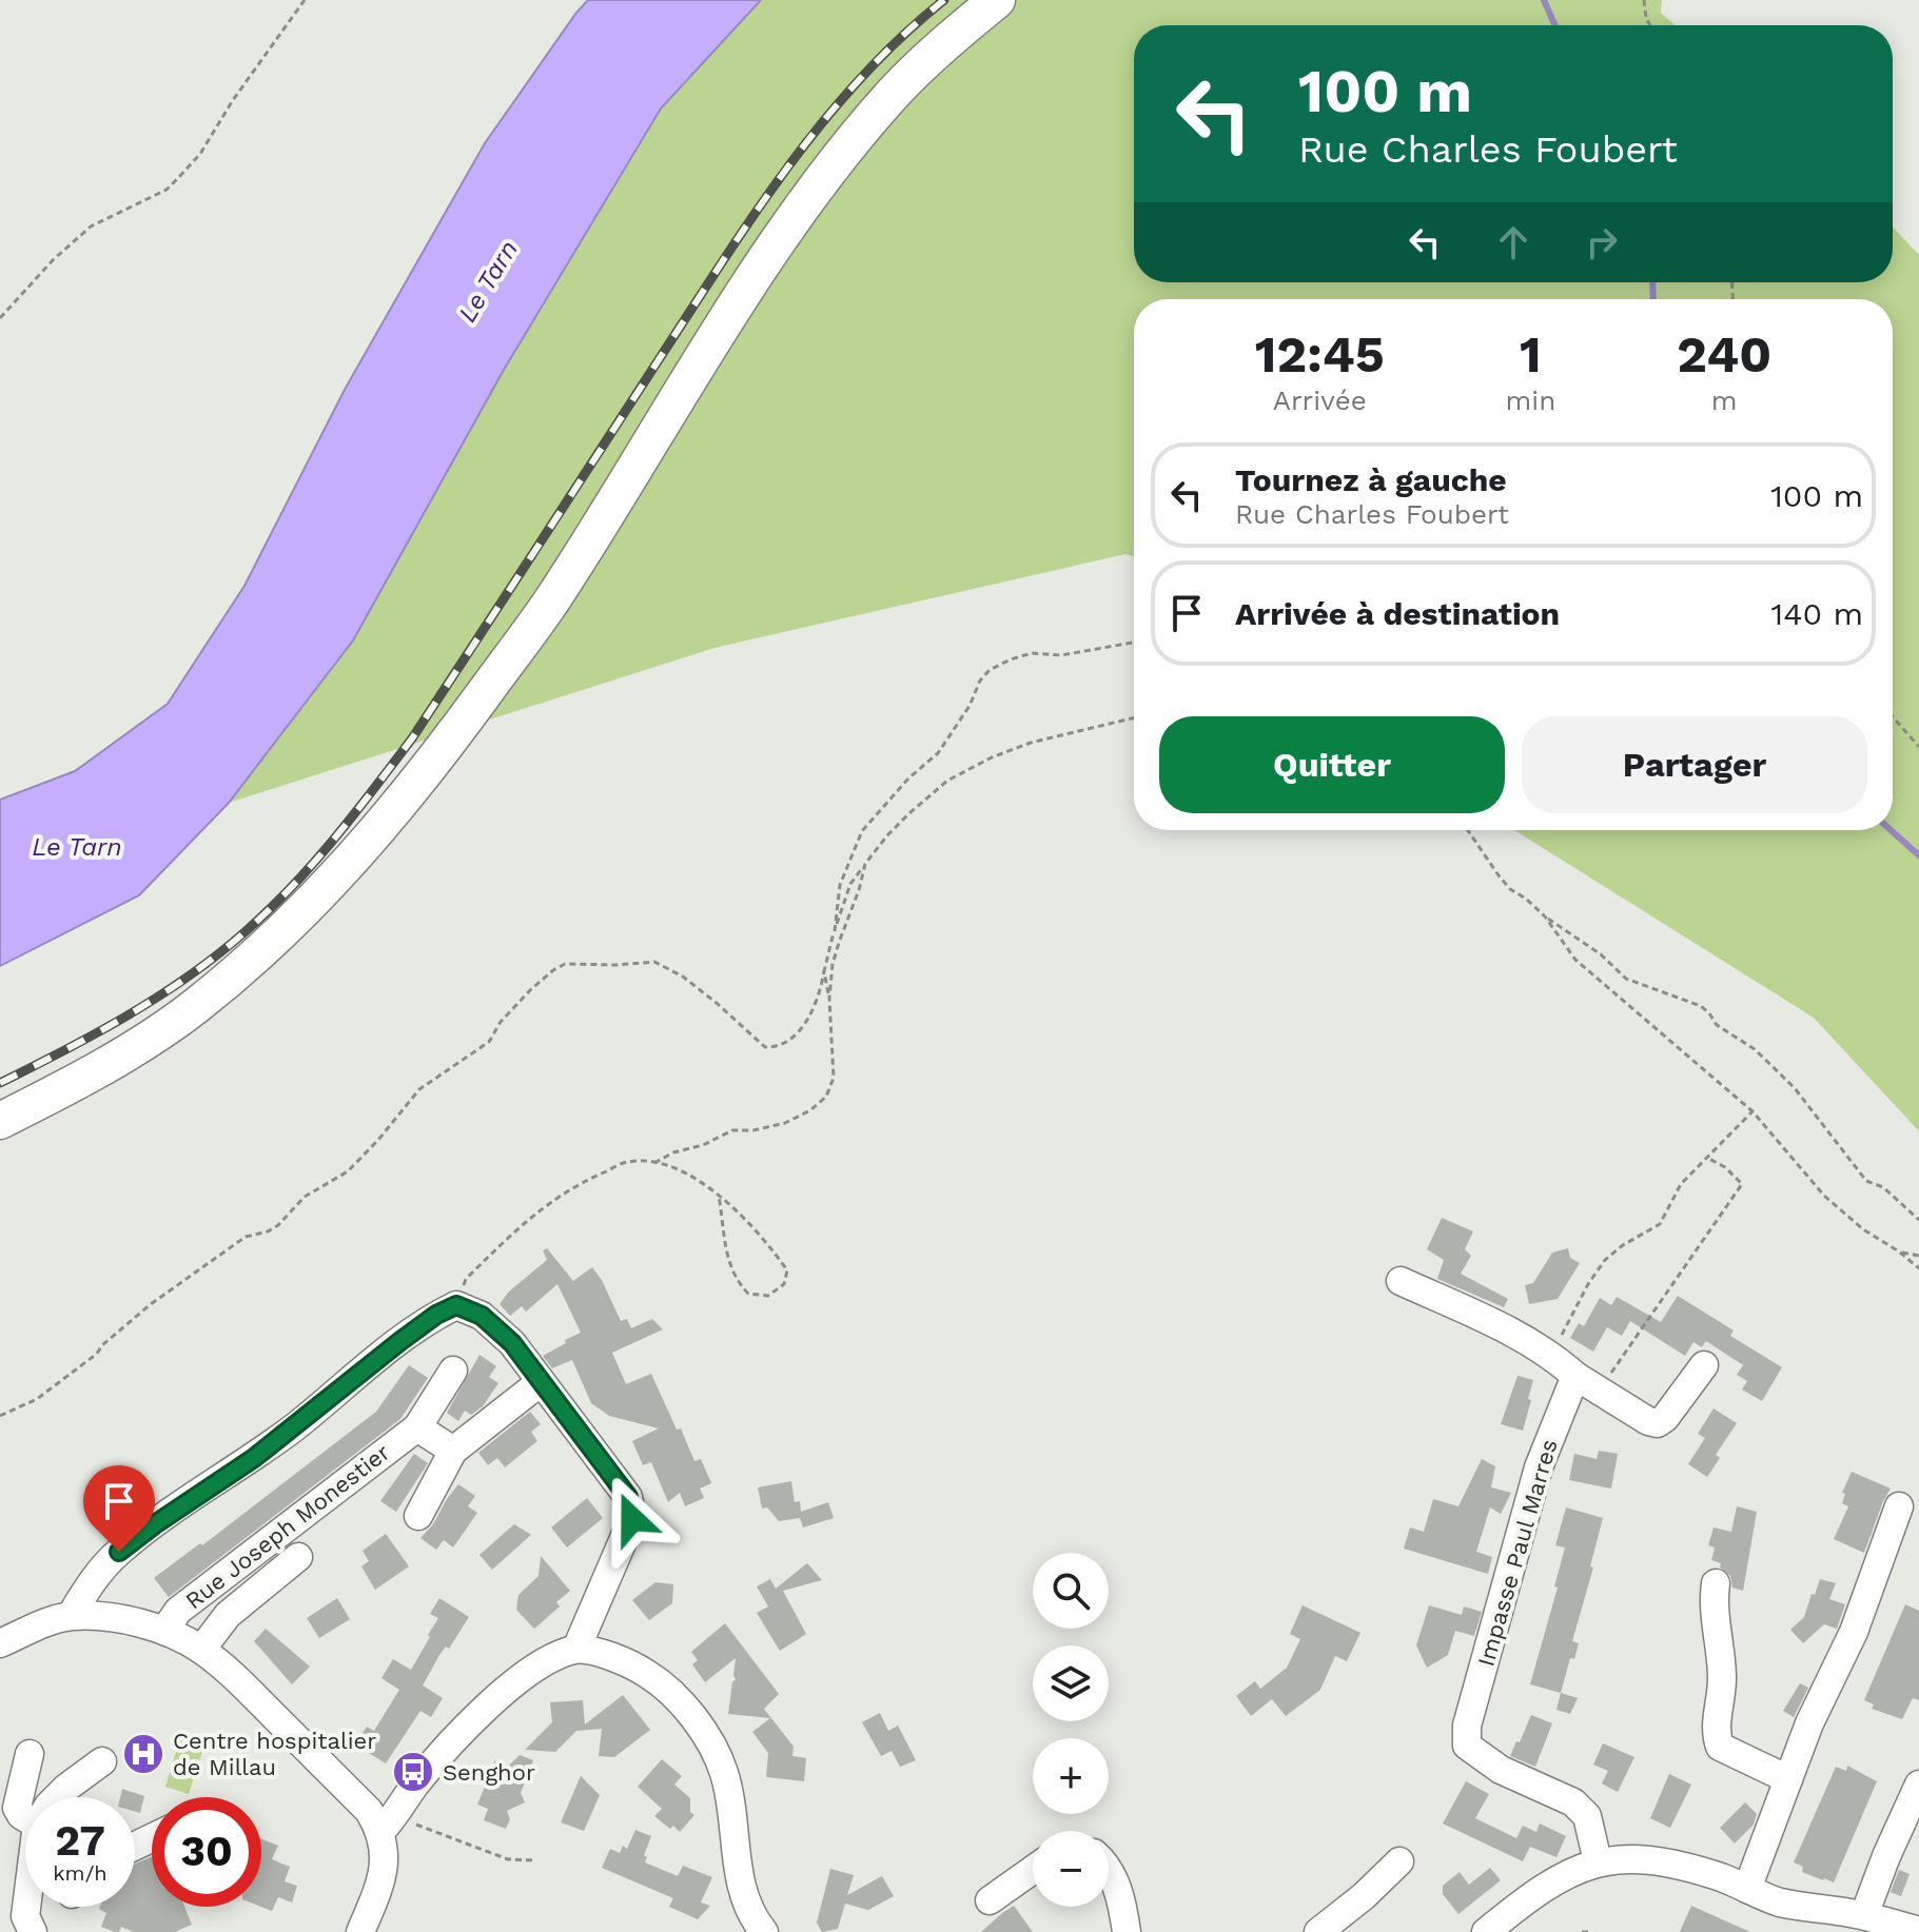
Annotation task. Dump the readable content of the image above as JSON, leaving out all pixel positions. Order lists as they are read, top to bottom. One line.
{"streets":{"street":["Rue Joseph Monestier","Impasse Paul Marres"]},"water":["Le Tarn"],"places":{"hospital":["Centre hospitalier de Millau"],"bus stop":["Senghor"]},"page":{"turn":["100 m","Rue Charles Foubert"],"eta":["12:45","Arrivée","1","min","240","m"],"list":[{"name":"Tournez à gauche","note":"Rue Charles Foubert","value":"100 m"},{"name":"Arrivée à destination","value":"140 m"}],"buttons":["Quitter","Partager"],"map_buttons":["+","−"],"speed":"27 km/h","limit":"30"}}
